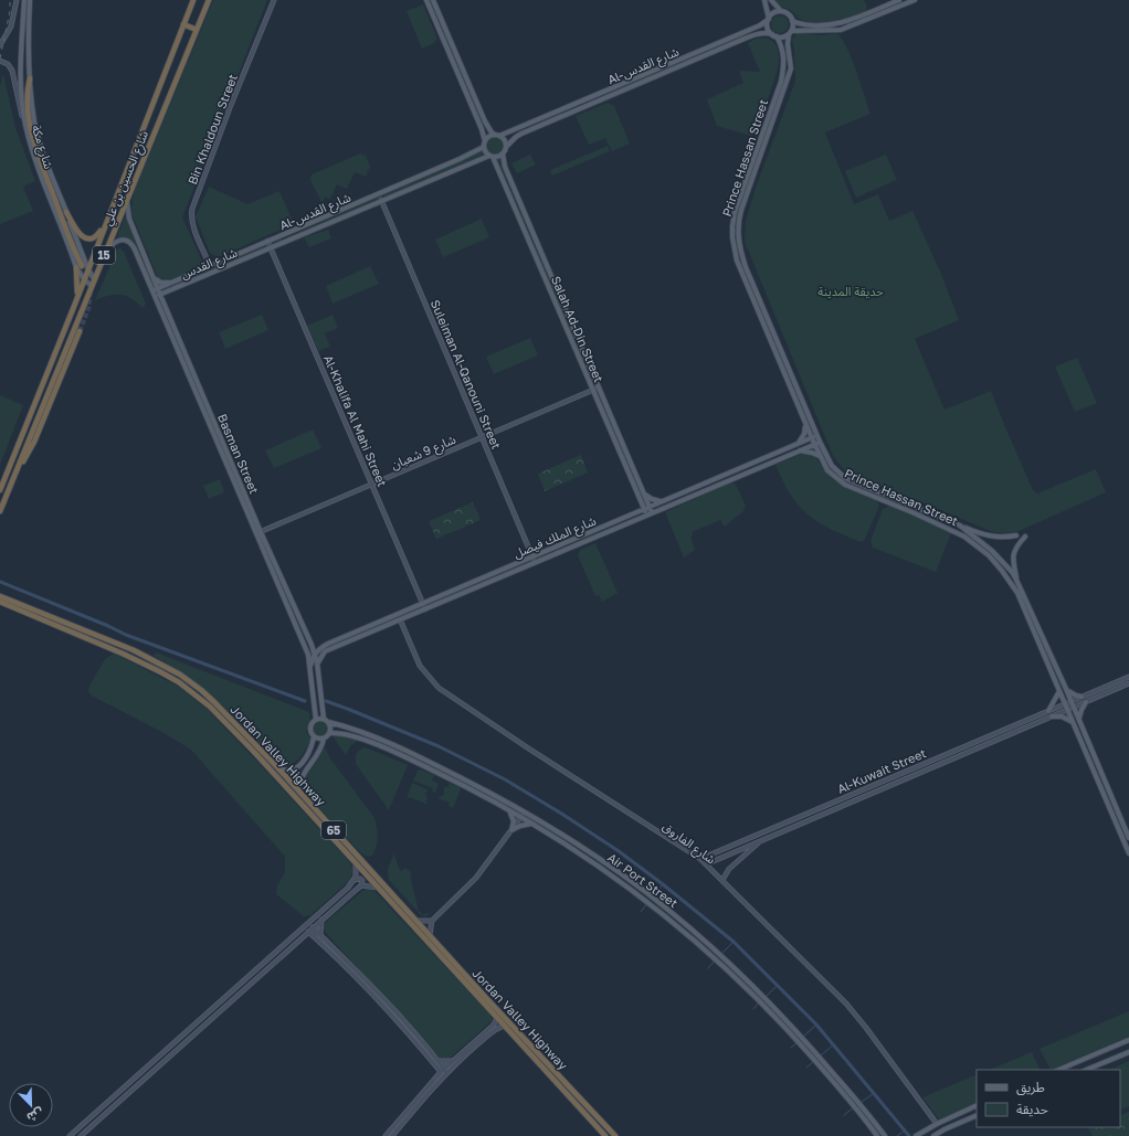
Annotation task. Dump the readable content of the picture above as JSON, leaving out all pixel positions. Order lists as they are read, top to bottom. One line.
{"streets":{"highway":["شارع الحسين بن علي","15","Jordan Valley Highway","65"],"main road":["Al-شارع القدس","شارع مكة","Prince Hassan Street","شارع القدس","Salah Ad-Din Street","Basman Street","شارع الملك فيصل","Air Port Street"],"street":["Bin Khaldoun Street","Suleiman Al-Qanouni Street","Al-Khalifa Al Mahi Street","شارع 9 شعبان","Al-Kuwait Street","شارع الفاروق"]},"crossings":[["Al-شارع القدس","Bin Khaldoun Street"],["Al-شارع القدس","Prince Hassan Street"],["Al-شارع القدس","شارع القدس"],["Al-شارع القدس","Salah Ad-Din Street"],["Al-شارع القدس","Suleiman Al-Qanouni Street"],["Al-شارع القدس","Al-Khalifa Al Mahi Street"],["Al-شارع القدس","Basman Street"],["شارع مكة","شارع الحسين بن علي"],["Prince Hassan Street","شارع الملك فيصل"],["Prince Hassan Street","Al-Kuwait Street"],["شارع الحسين بن علي","Basman Street"],["شارع القدس","Al-Khalifa Al Mahi Street"],["شارع القدس","Basman Street"],["Salah Ad-Din Street","شارع 9 شعبان"],["Salah Ad-Din Street","شارع الملك فيصل"],["Suleiman Al-Qanouni Street","شارع 9 شعبان"],["Suleiman Al-Qanouni Street","شارع الملك فيصل"],["Al-Khalifa Al Mahi Street","شارع 9 شعبان"],["Al-Khalifa Al Mahi Street","شارع الملك فيصل"],["شارع 9 شعبان","Basman Street"],["Basman Street","شارع الملك فيصل"],["Basman Street","Air Port Street"],["شارع الملك فيصل","شارع الفاروق"],["Al-Kuwait Street","شارع الفاروق"]],"parks":["حديقة المدينة"],"legend":["طريق","حديقة"],"north":"bottom right"}
